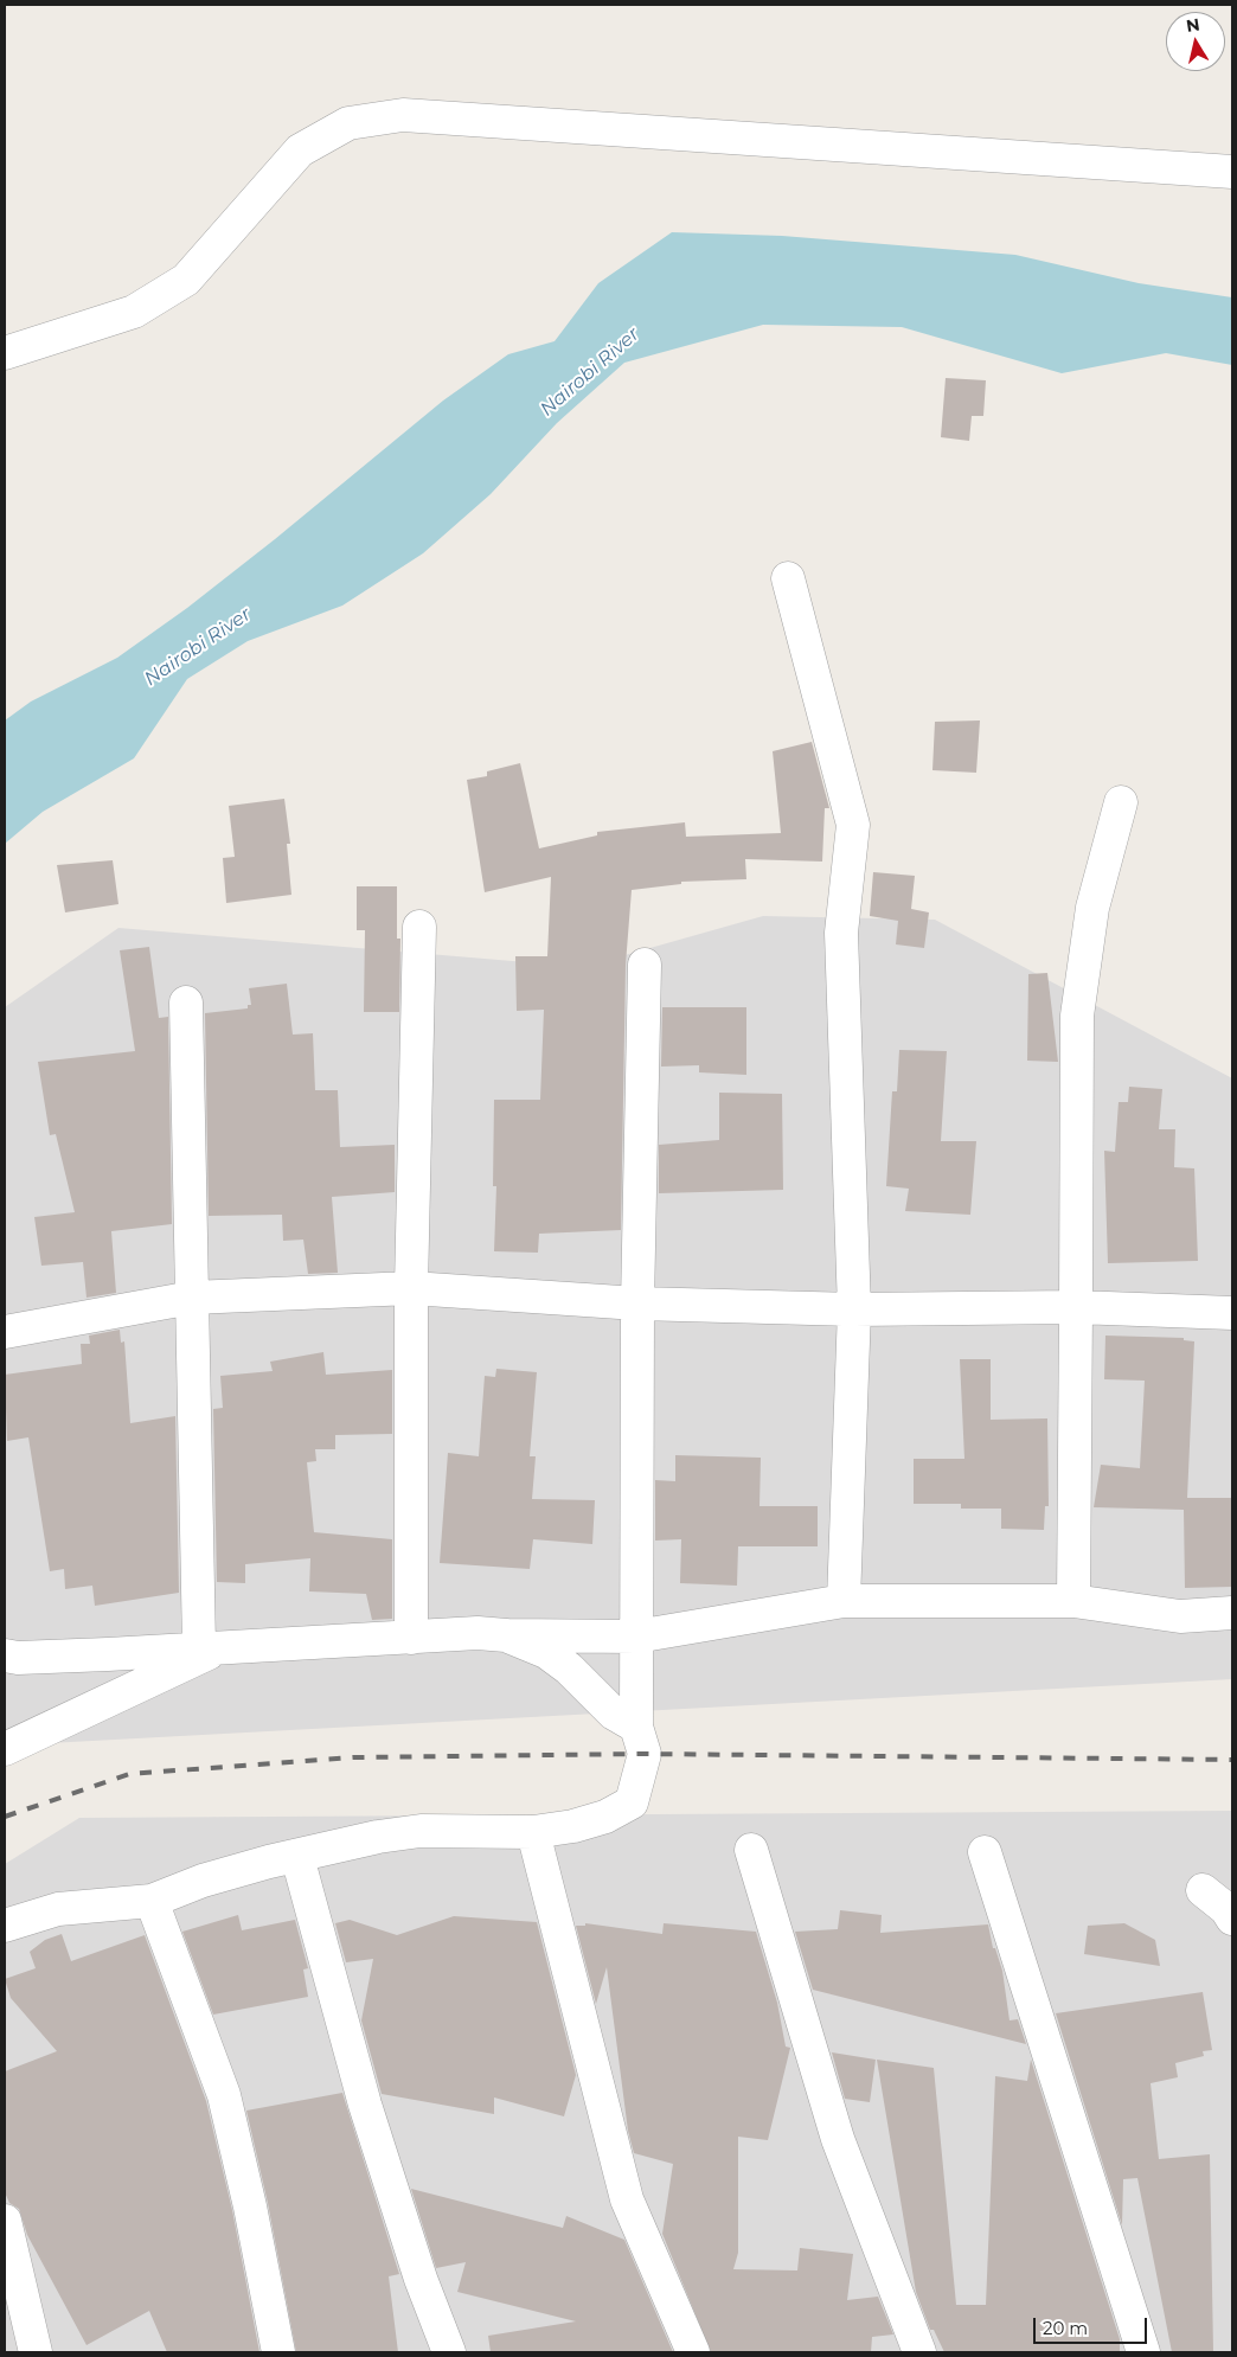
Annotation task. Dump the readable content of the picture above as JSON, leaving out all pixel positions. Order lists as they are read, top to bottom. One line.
{"water":["Nairobi River"],"scale_bar":"20 m","north":"top"}
